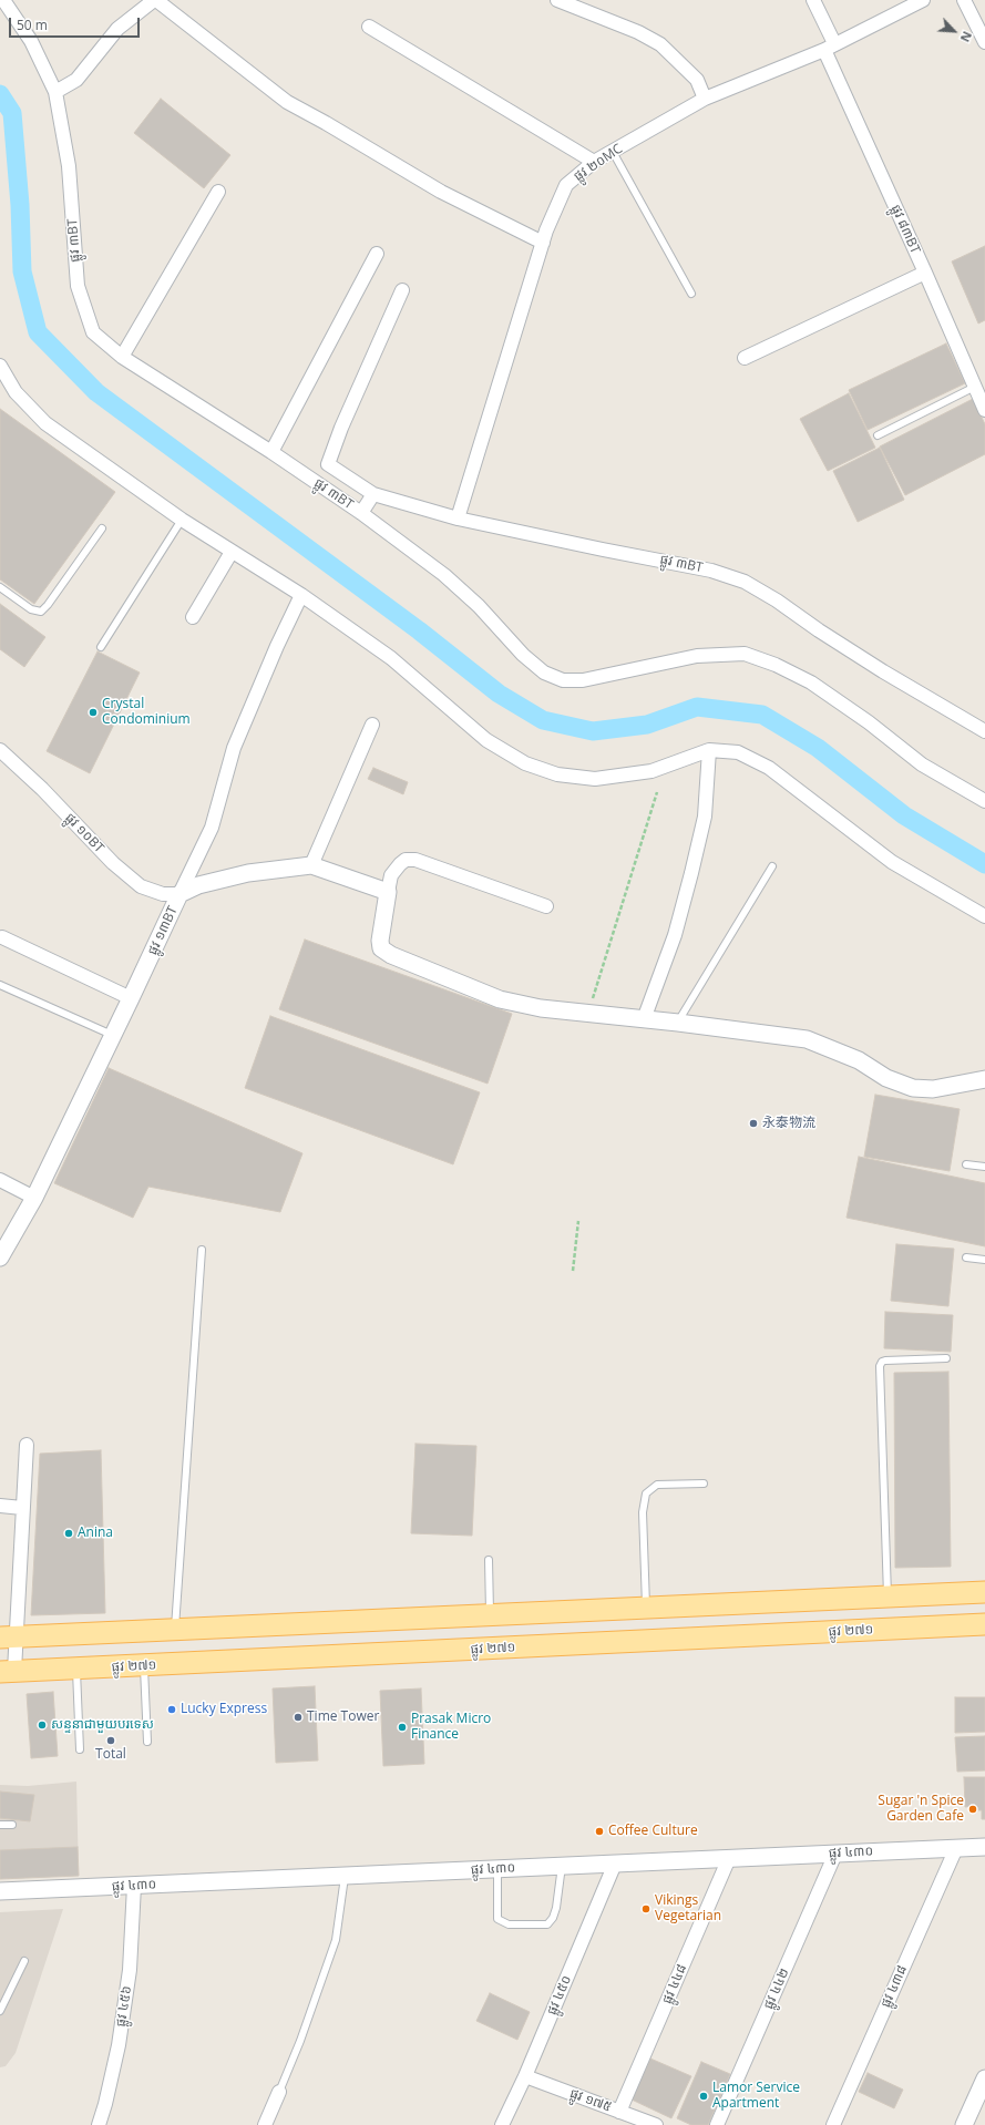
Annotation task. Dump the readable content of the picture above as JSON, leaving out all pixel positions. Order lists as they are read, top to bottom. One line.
{"streets":{"main road":["ផ្លូវ ២៧១"],"street":["ផ្លូវ ២០MC","ផ្លូវ ៨៣BT","ផ្លូវ ៣BT","ផ្លូវ ១០BT","ផ្លូវ ១៣BT","ផ្លូវ ៤៣០","ផ្លូវ ៤៤៨","ផ្លូវ ៤៣៨","ផ្លូវ ៤៤២","ផ្លូវ ៤៥០","ផ្លូវ ៤៥៦","ផ្លូវ ១៧៥"]},"crossings":[["ផ្លូវ ២០MC","ផ្លូវ ៨៣BT"],["ផ្លូវ ២០MC","ផ្លូវ ៣BT"],["ផ្លូវ ១០BT","ផ្លូវ ១៣BT"],["ផ្លូវ ៤៣០","ផ្លូវ ៤៤៨"],["ផ្លូវ ៤៣០","ផ្លូវ ៤៣៨"],["ផ្លូវ ៤៣០","ផ្លូវ ៤៤២"],["ផ្លូវ ៤៣០","ផ្លូវ ៤៥០"],["ផ្លូវ ៤៣០","ផ្លូវ ៤៥៦"],["ផ្លូវ ៤៤៨","ផ្លូវ ១៧៥"],["ផ្លូវ ៤៥០","ផ្លូវ ១៧៥"]],"places":["Crystal Condominium","永泰物流","Anina","Lucky Express","Time Tower","សន្ទនាជាមួយបរទេស","Prasak Micro Finance","Total","Sugar 'n Spice Garden Cafe","Coffee Culture","Vikings Vegetarian","Lamor Service Apartment"],"scale_bar":"50 m","north":"bottom right"}
